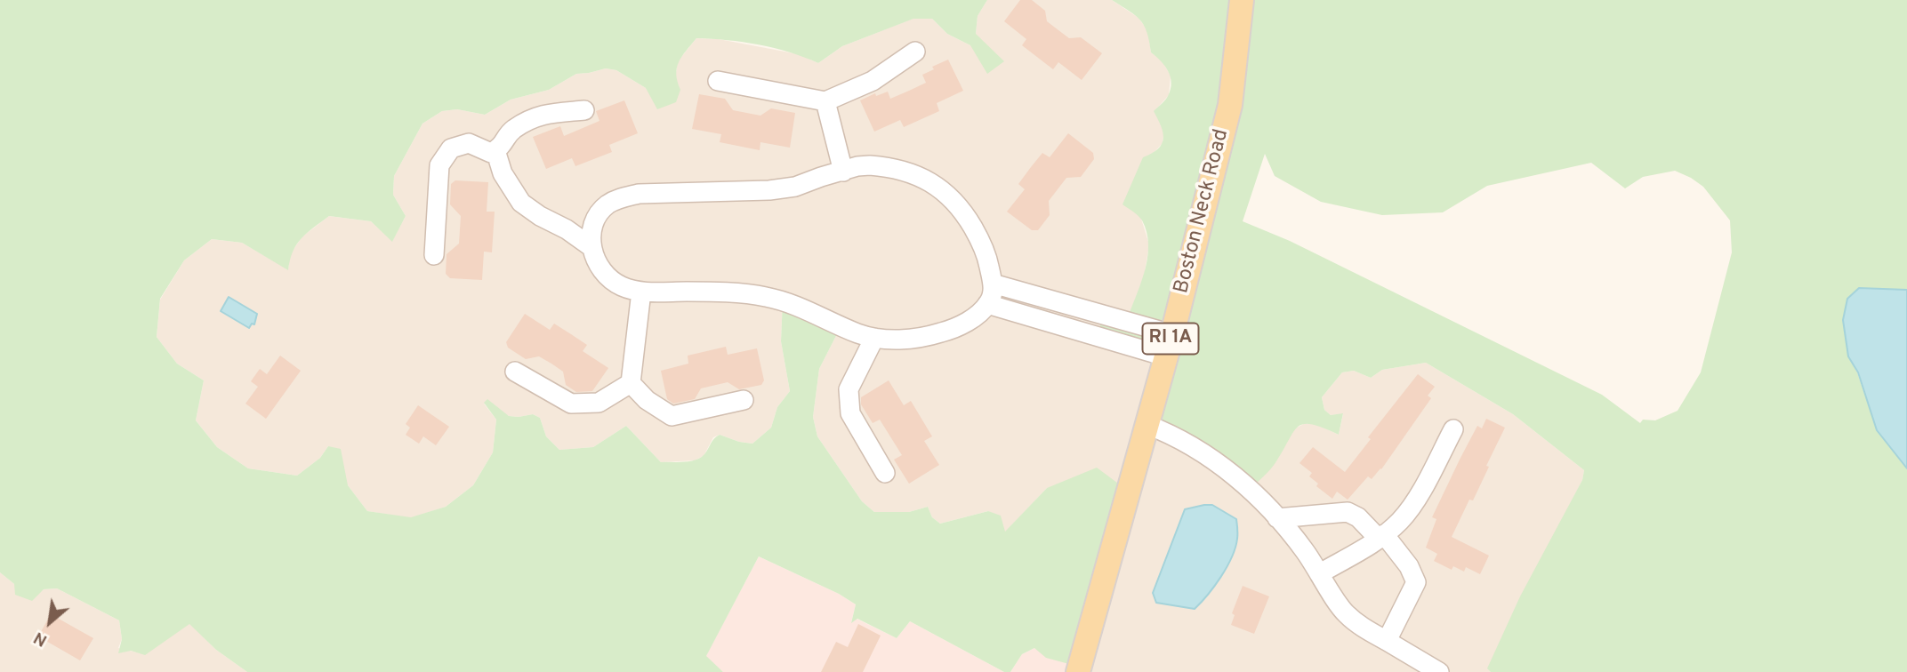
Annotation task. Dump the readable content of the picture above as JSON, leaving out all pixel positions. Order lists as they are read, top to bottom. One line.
{"streets":{"main road":["Boston Neck Road","RI 1A"]},"north":"bottom left"}
